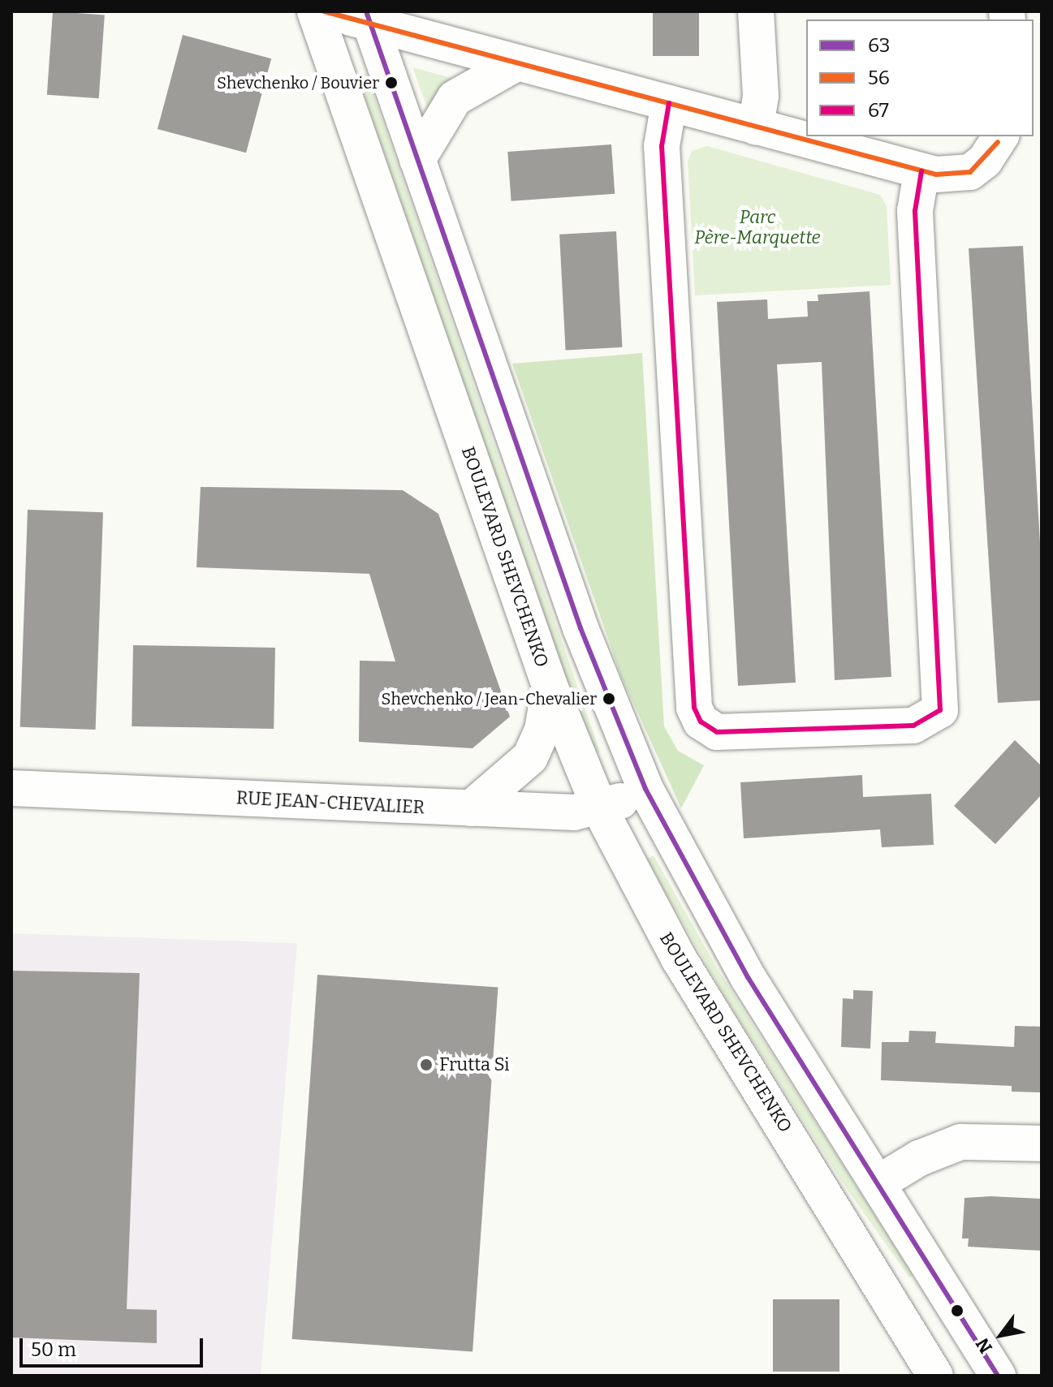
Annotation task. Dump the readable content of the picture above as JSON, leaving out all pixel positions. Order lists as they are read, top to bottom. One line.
{"streets":{"street":["BOULEVARD SHEVCHENKO","RUE JEAN-CHEVALIER"]},"crossings":[["BOULEVARD SHEVCHENKO","RUE JEAN-CHEVALIER"]],"parks":["Parc Père-Marquette"],"places":["Shevchenko / Bouvier","Shevchenko / Jean-Chevalier","Frutta Si"],"lines":["transit line 63","transit line 56","transit line 67"],"legend":["63","56","67"],"scale_bar":"50 m","north":"bottom left"}
